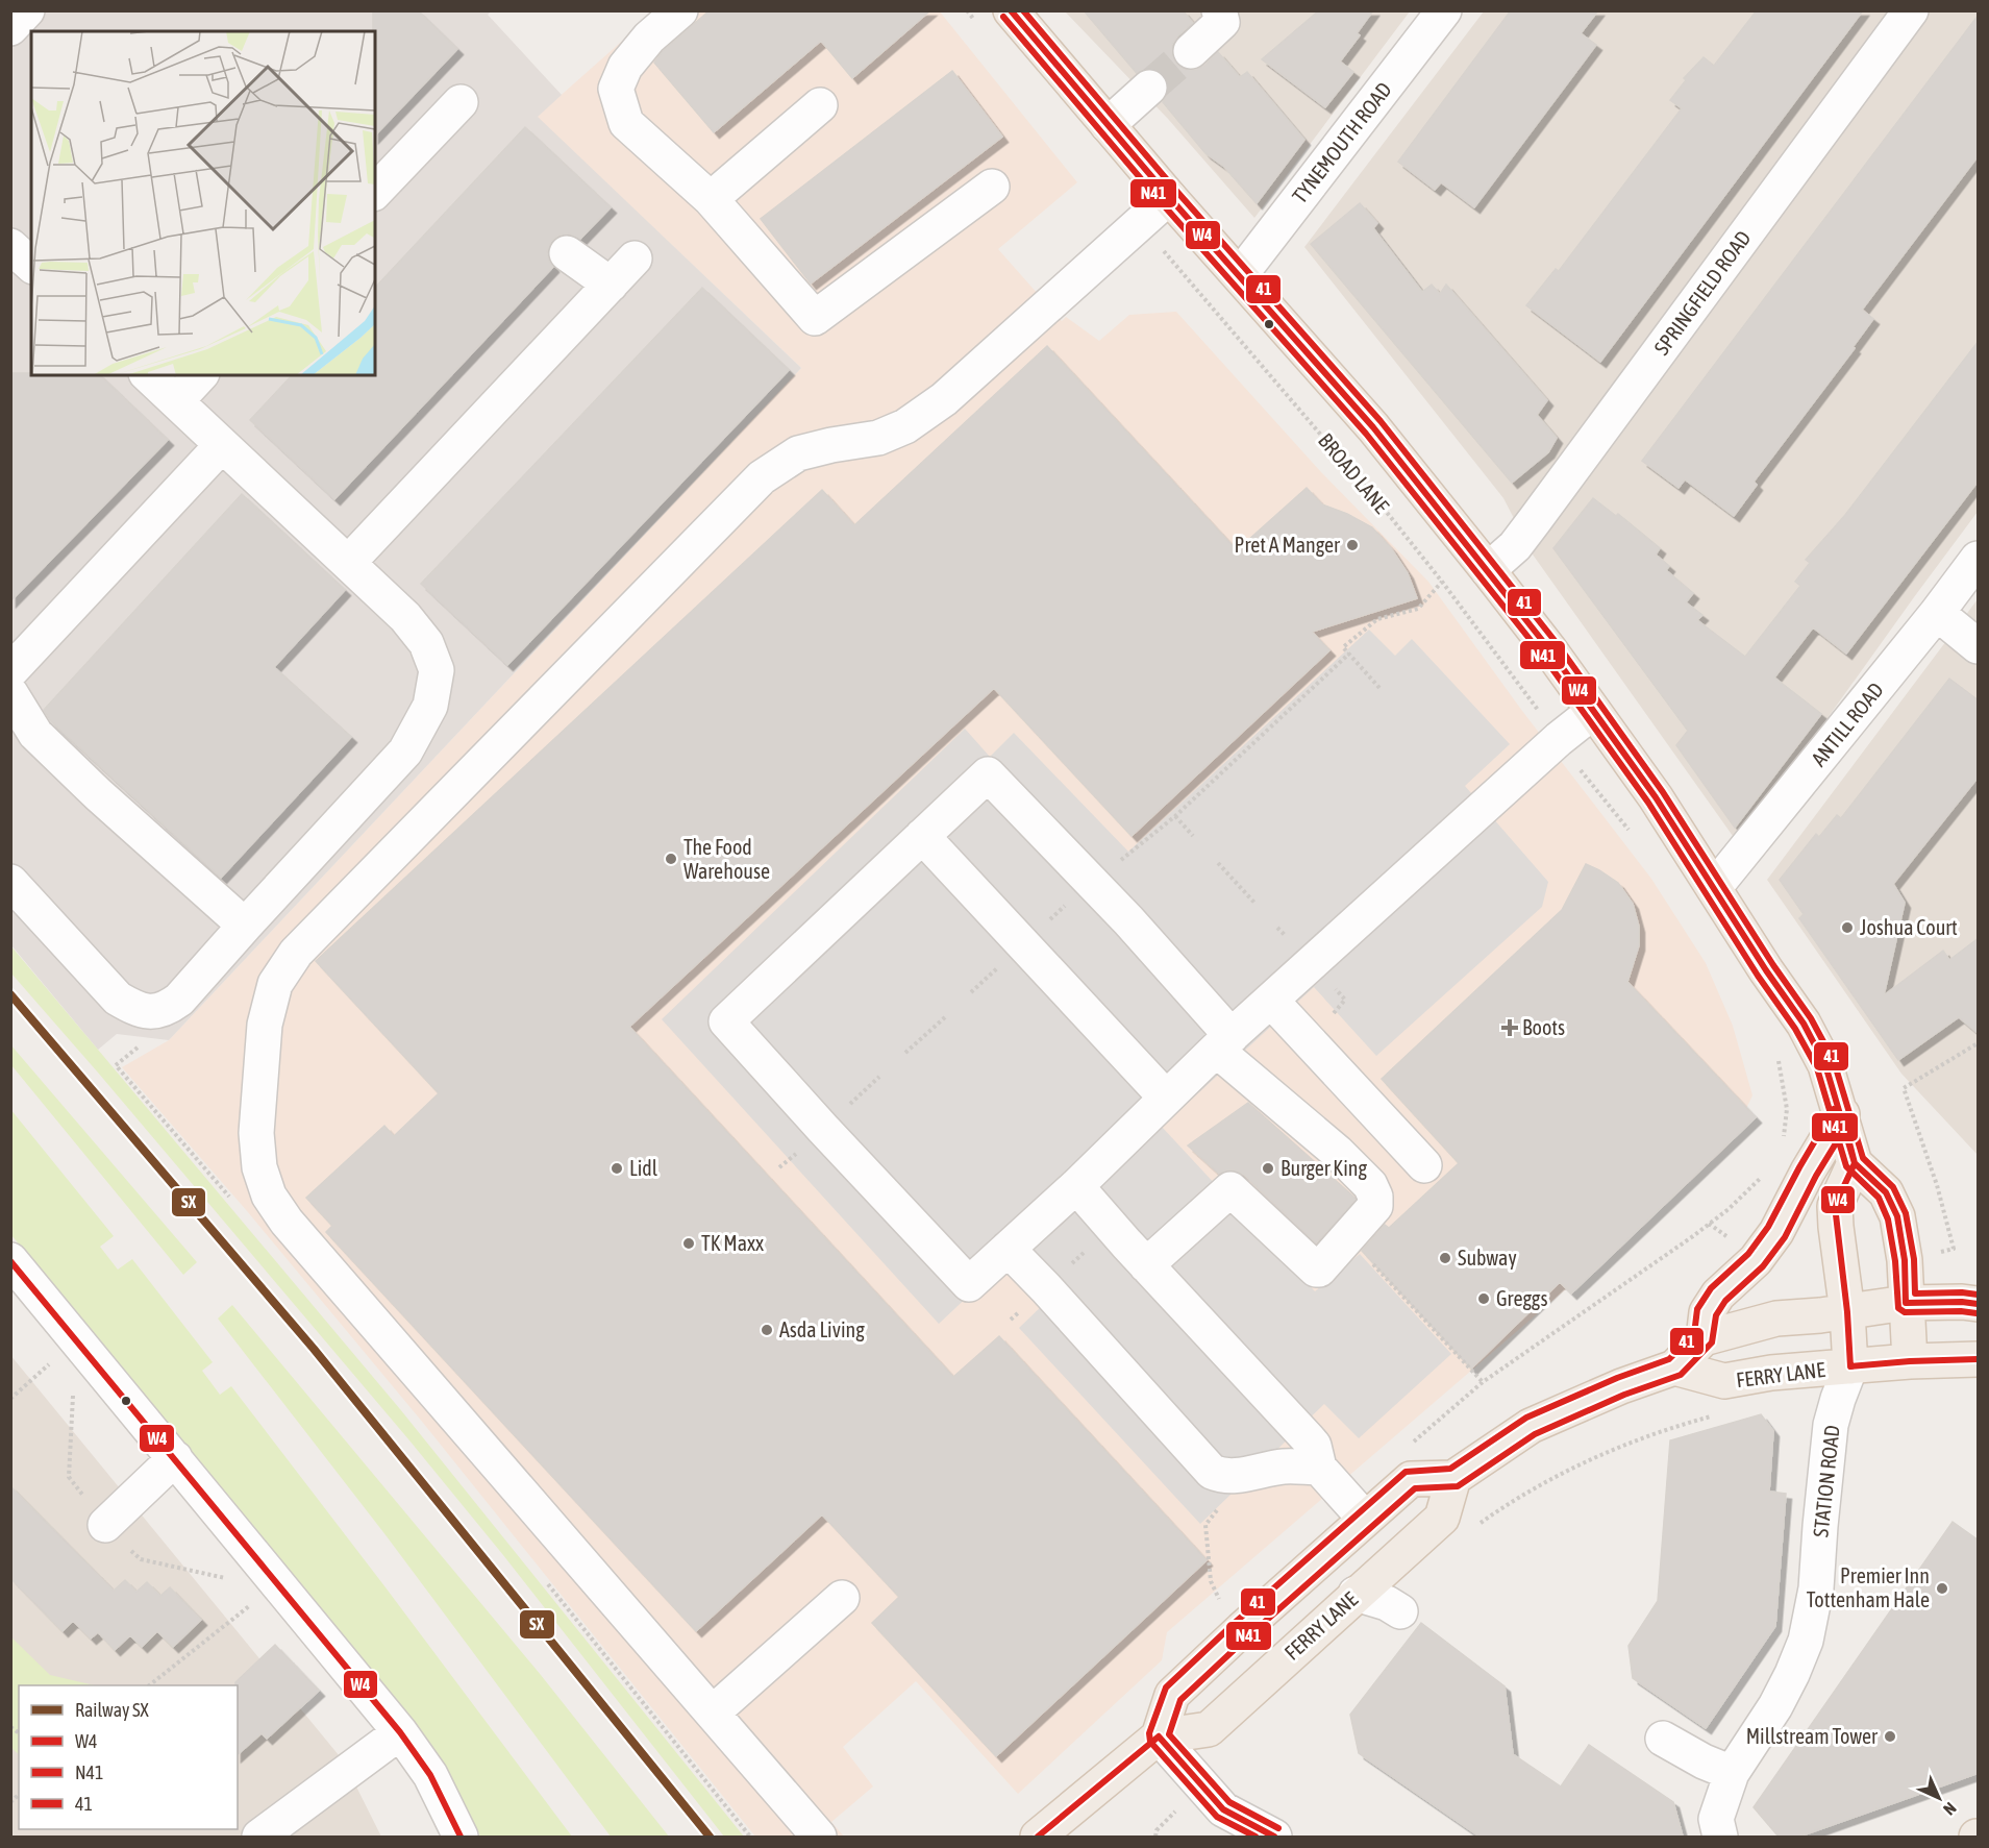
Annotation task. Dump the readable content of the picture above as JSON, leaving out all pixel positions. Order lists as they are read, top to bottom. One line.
{"streets":{"main road":["FERRY LANE"],"street":["TYNEMOUTH ROAD","SPRINGFIELD ROAD","ANTILL ROAD","STATION ROAD"],"path":["BROAD LANE"]},"crossings":[["FERRY LANE","STATION ROAD"]],"places":{"other":["Pret A Manger","The Food Warehouse","Joshua Court","Lidl","Burger King","TK Maxx","Subway","Greggs","Asda Living","Premier Inn Tottenham Hale","Millstream Tower"],"health":["Boots"]},"lines":["transit line W4","transit line 41","transit line N41","rail line SX"],"legend":["Railway SX","W4","N41","41"],"north":"bottom right"}
